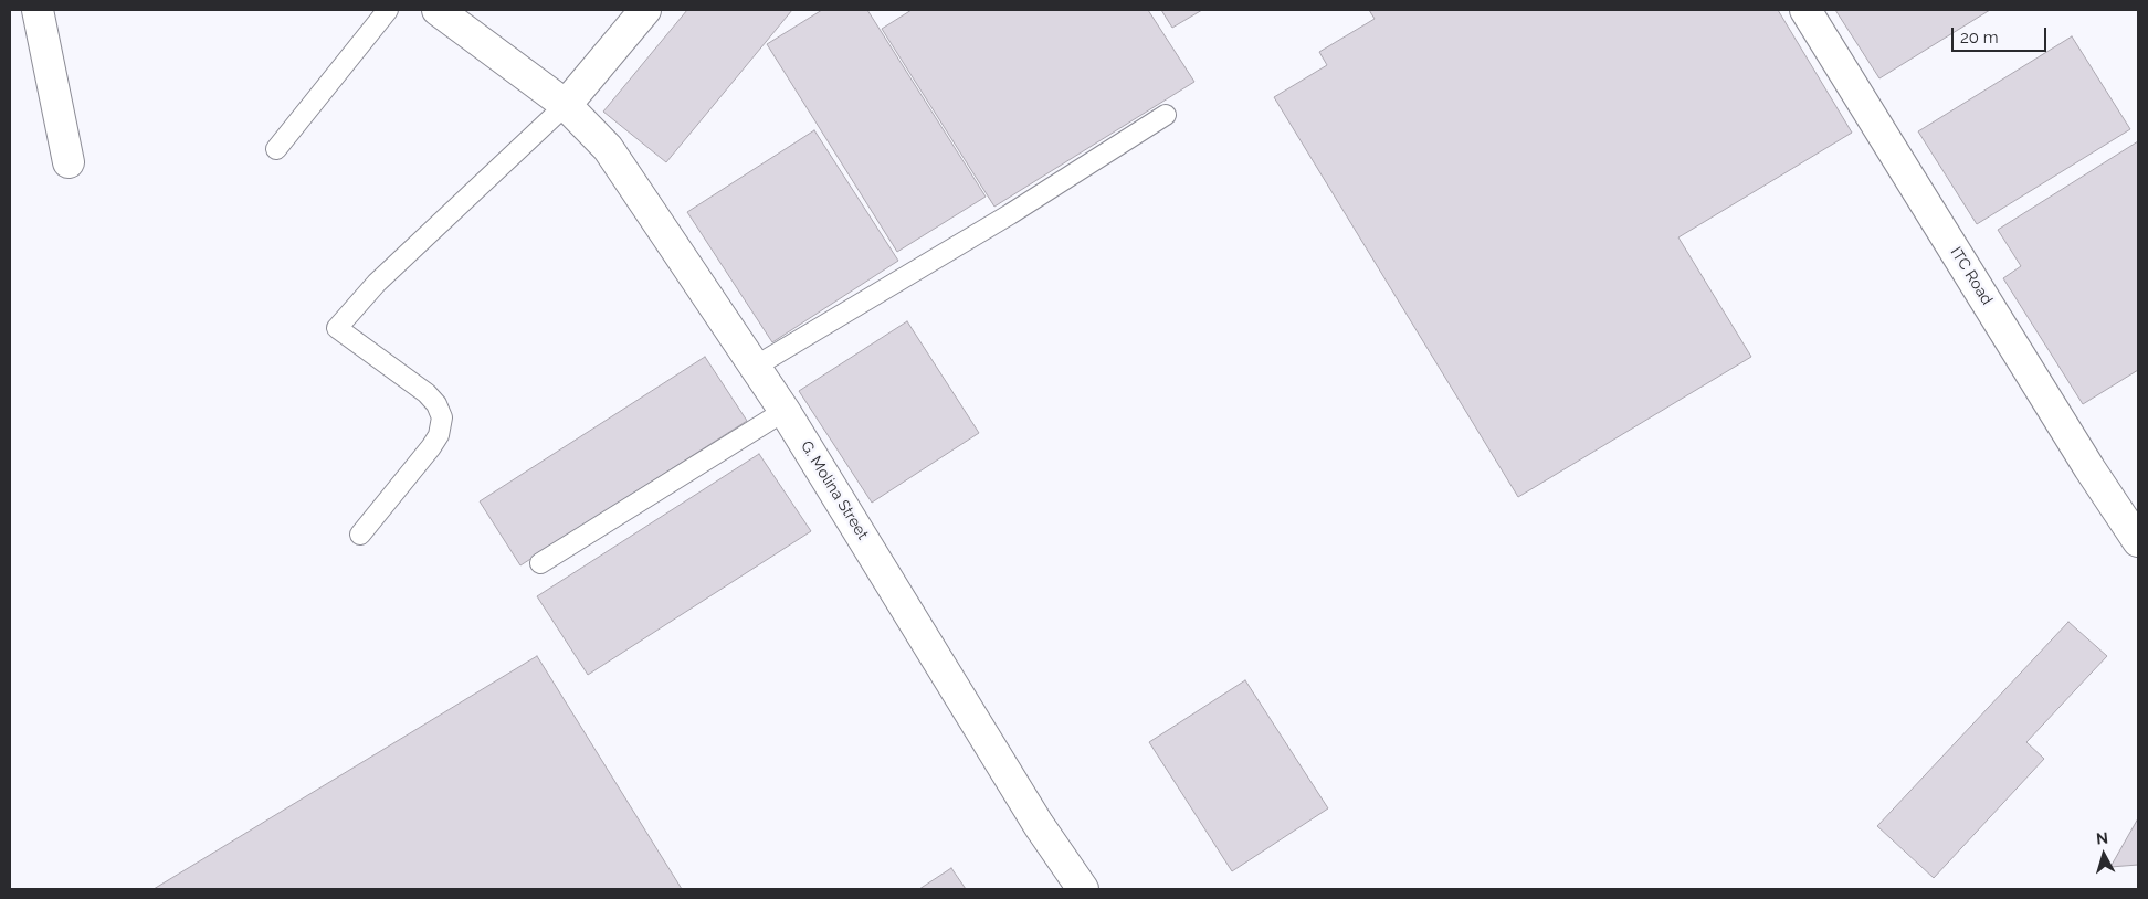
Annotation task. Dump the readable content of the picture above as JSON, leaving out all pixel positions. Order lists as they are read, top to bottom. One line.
{"streets":{"street":["ITC Road","G. Molina Street"]},"scale_bar":"20 m","north":"top"}
